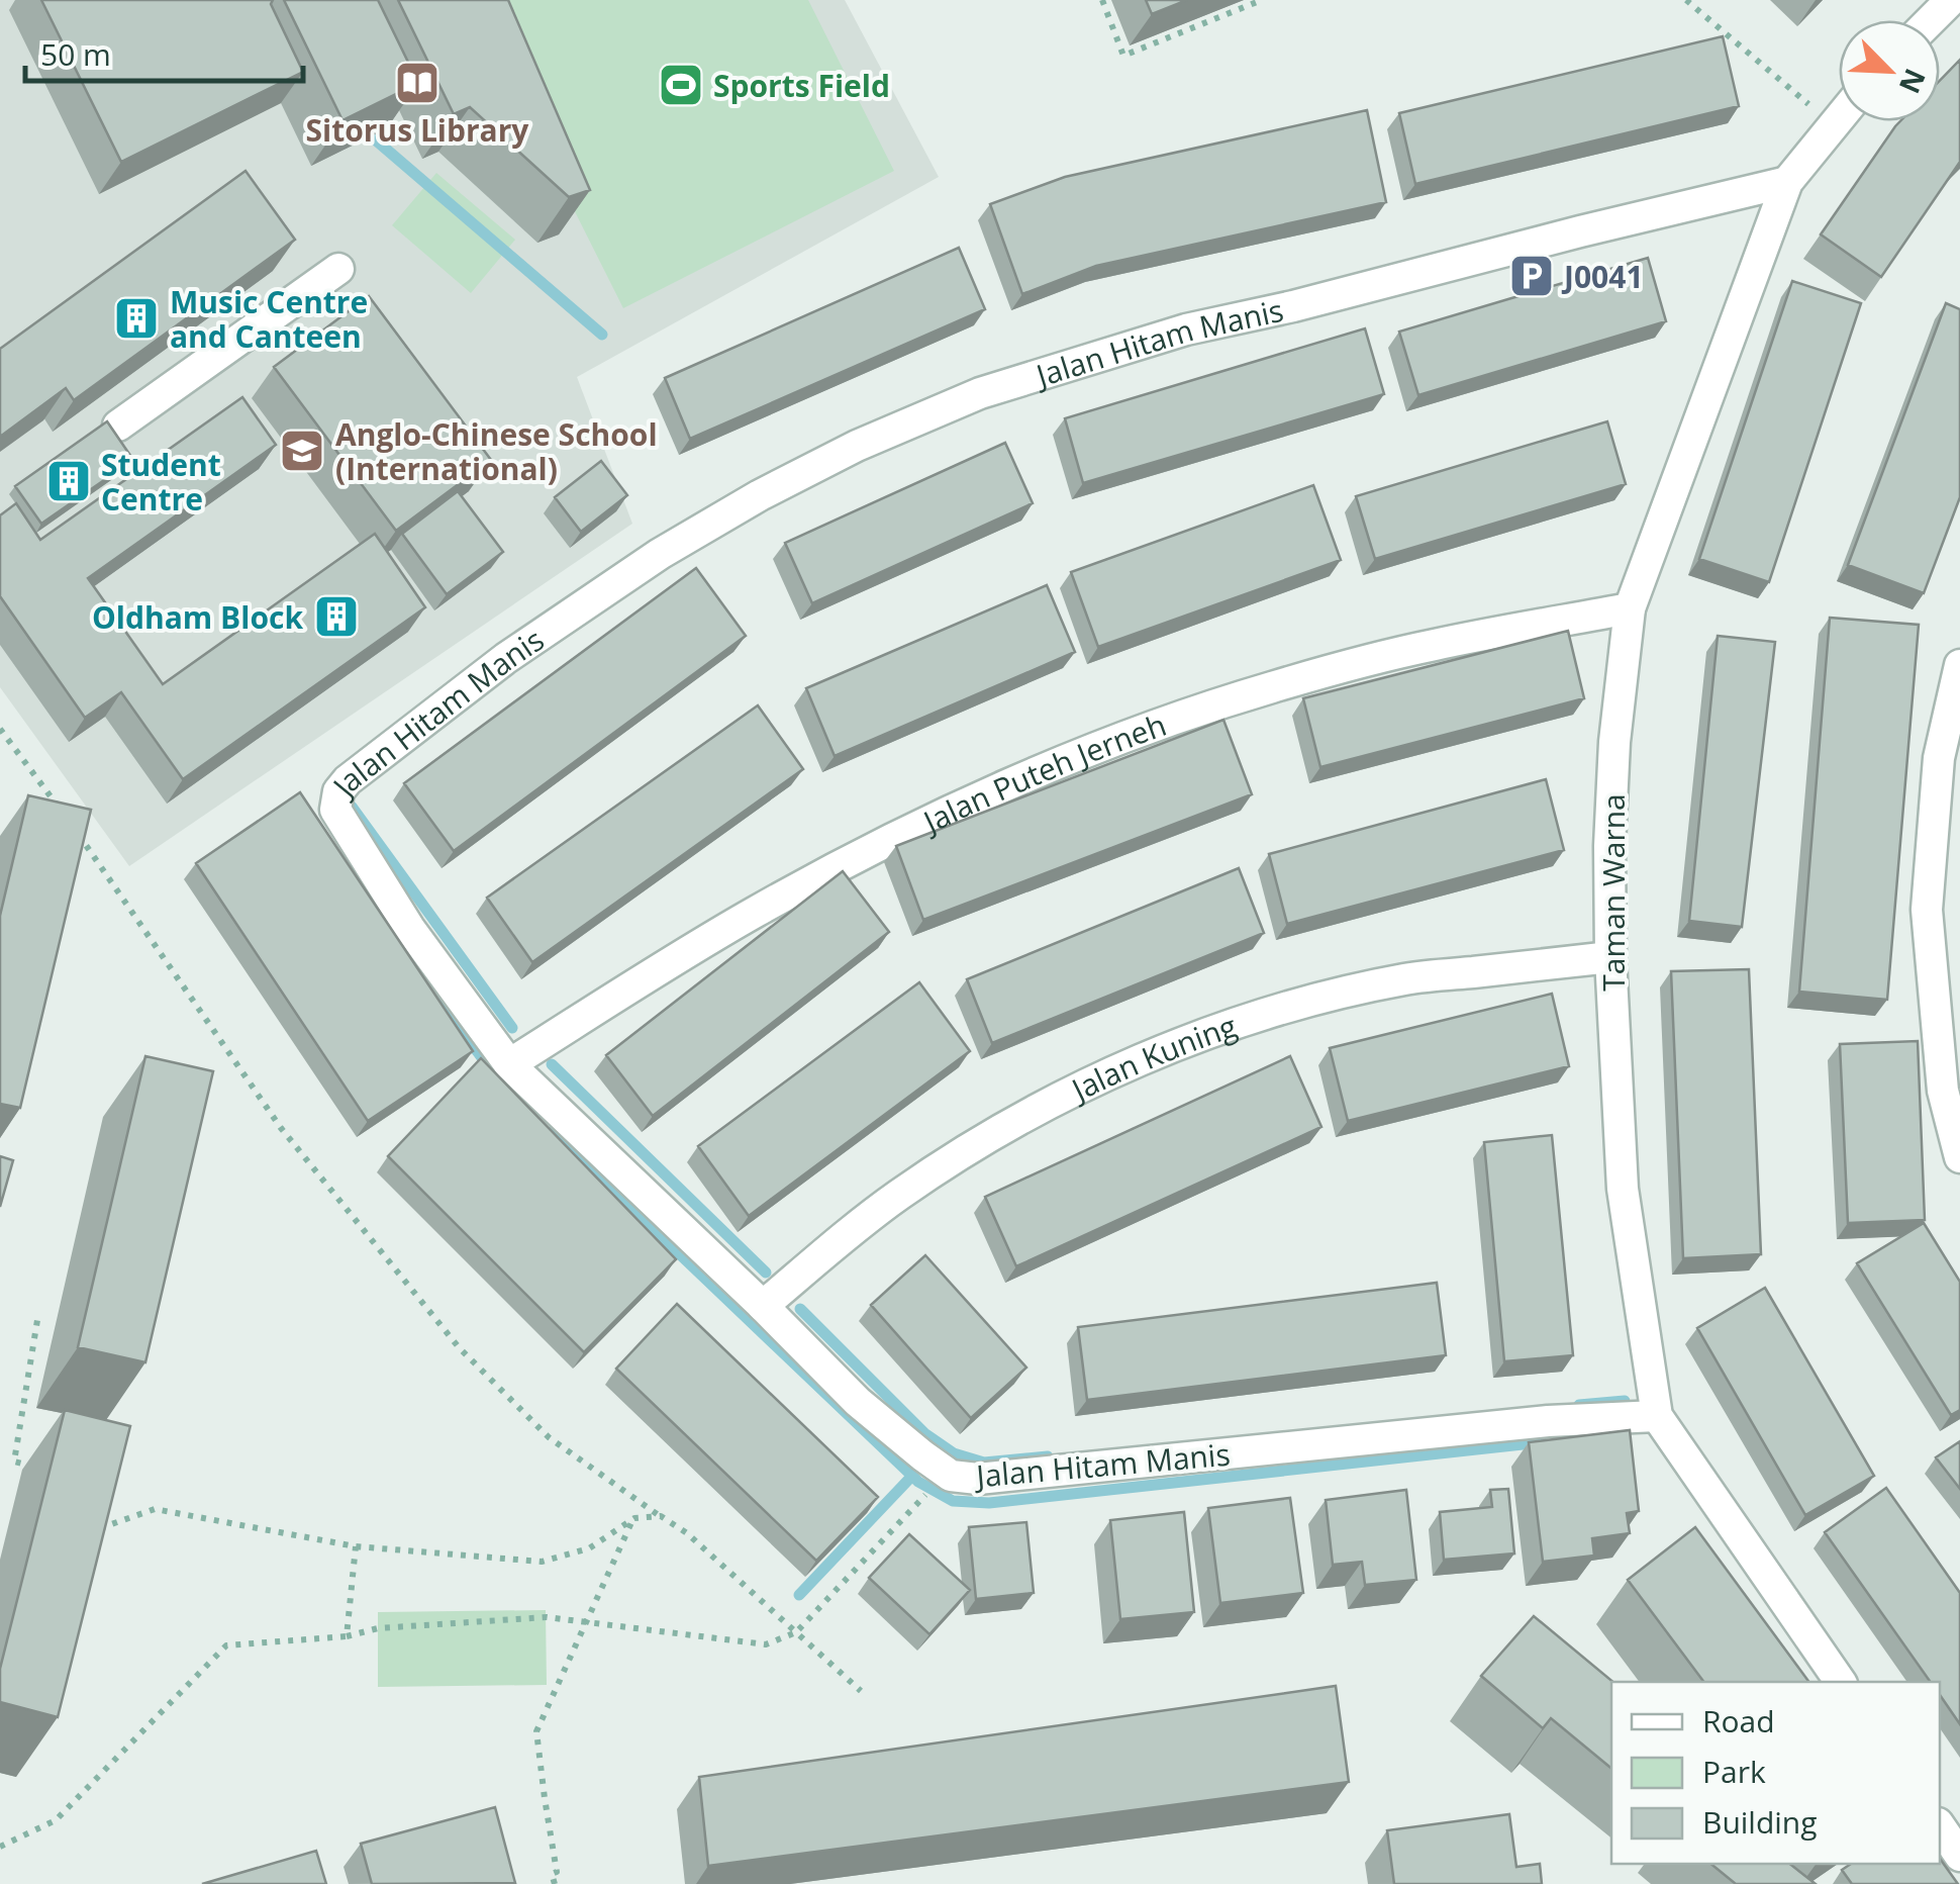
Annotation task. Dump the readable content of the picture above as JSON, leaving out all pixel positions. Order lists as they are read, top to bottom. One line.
{"streets":{"street":["Jalan Hitam Manis","Jalan Puteh Jerneh","Taman Warna","Jalan Kuning"]},"crossings":[["Jalan Hitam Manis","Jalan Puteh Jerneh"],["Jalan Hitam Manis","Taman Warna"],["Jalan Hitam Manis","Jalan Kuning"],["Jalan Puteh Jerneh","Taman Warna"],["Taman Warna","Jalan Kuning"]],"places":{"library":["Sitorus Library"],"sports":["Sports Field"],"parking":["J0041"],"building":["Music Centre and Canteen","Student Centre","Oldham Block"],"school or university":["Anglo-Chinese School (International)"]},"legend":["Road","Park","Building"],"scale_bar":"50 m","north":"bottom right"}
